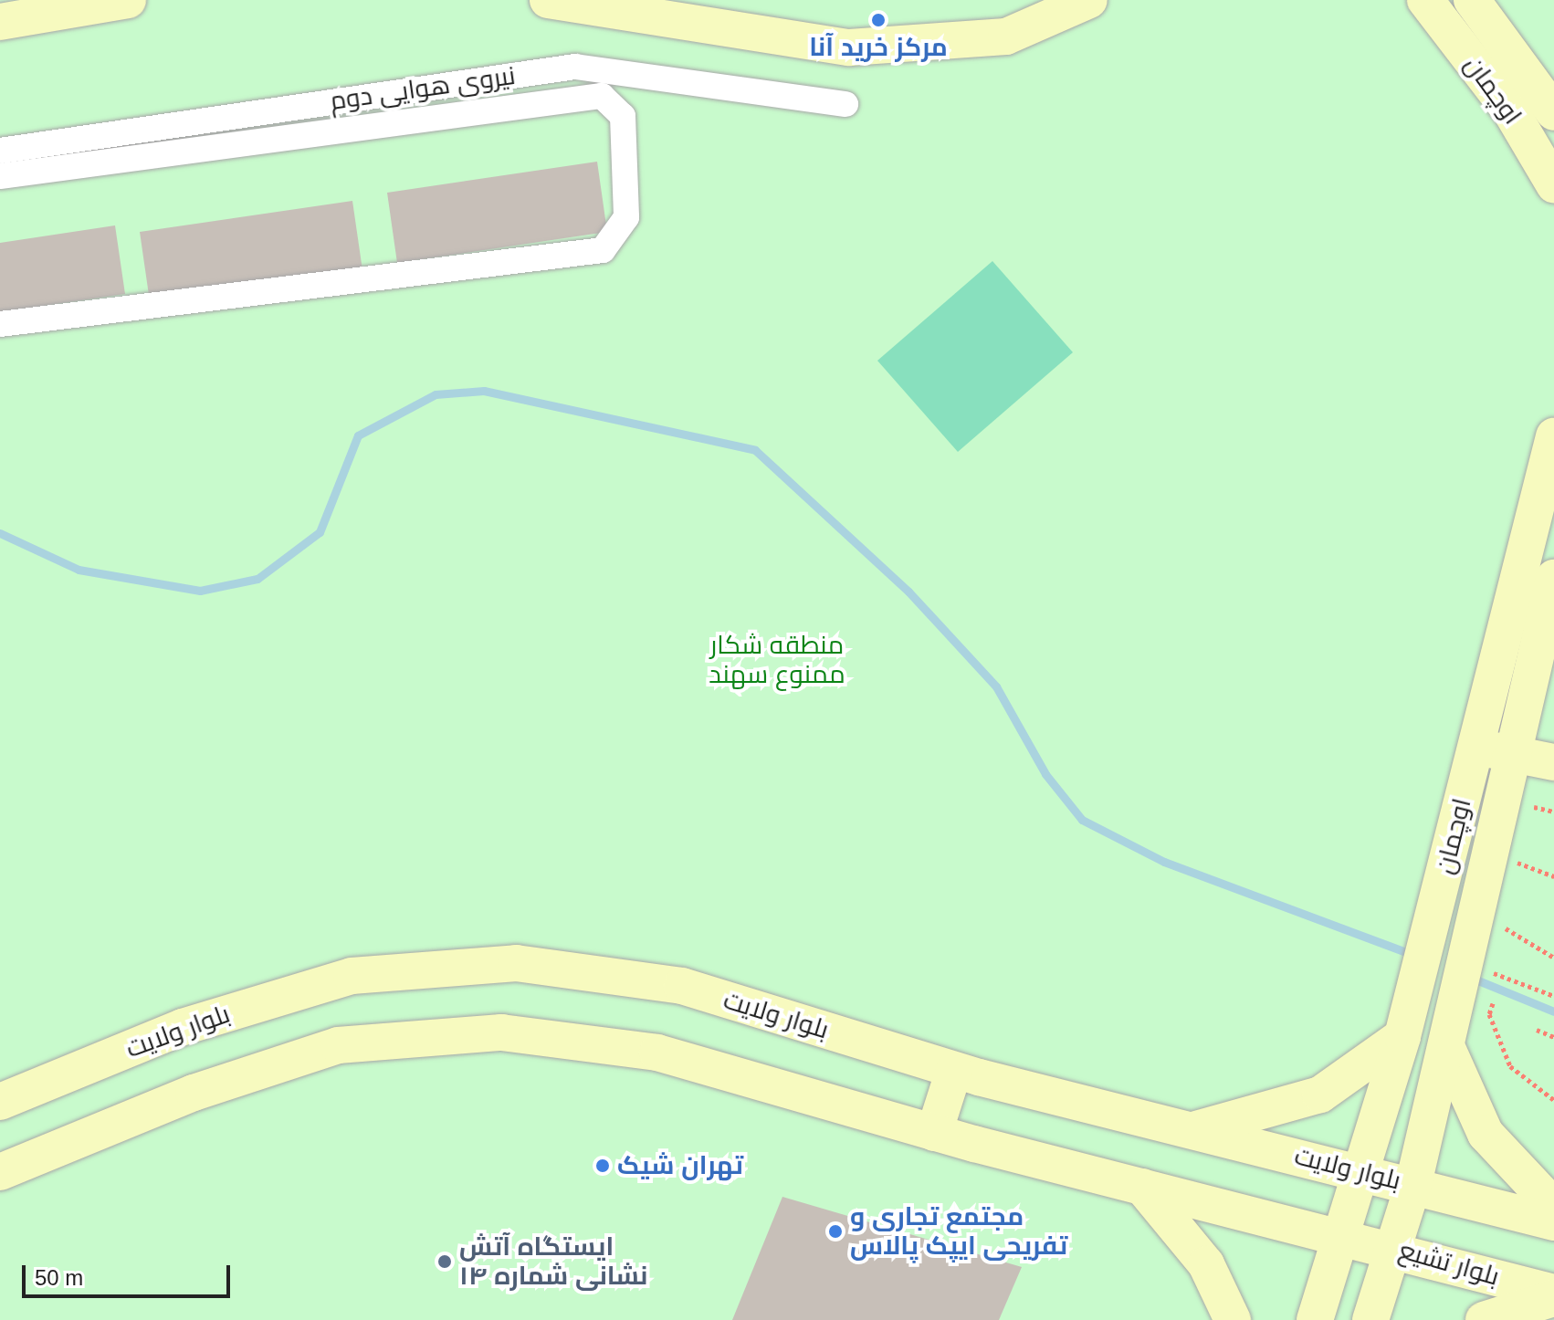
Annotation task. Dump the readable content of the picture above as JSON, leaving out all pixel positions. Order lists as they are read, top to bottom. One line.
{"streets":{"main road":["اوچمان","بلوار ولایت","بلوار تشیع"],"street":["نیروی هوایی دوم"]},"crossings":[["اوچمان","بلوار ولایت"],["اوچمان","بلوار تشیع"]],"parks":["منطقه شکار ممنوع سهند"],"places":["مرکز خرید آنا","تهران شیک","مجتمع تجاری و تفریحی ایپک پالاس","ایستگاه آتش نشانی شماره ۱۴"],"scale_bar":"50 m"}
